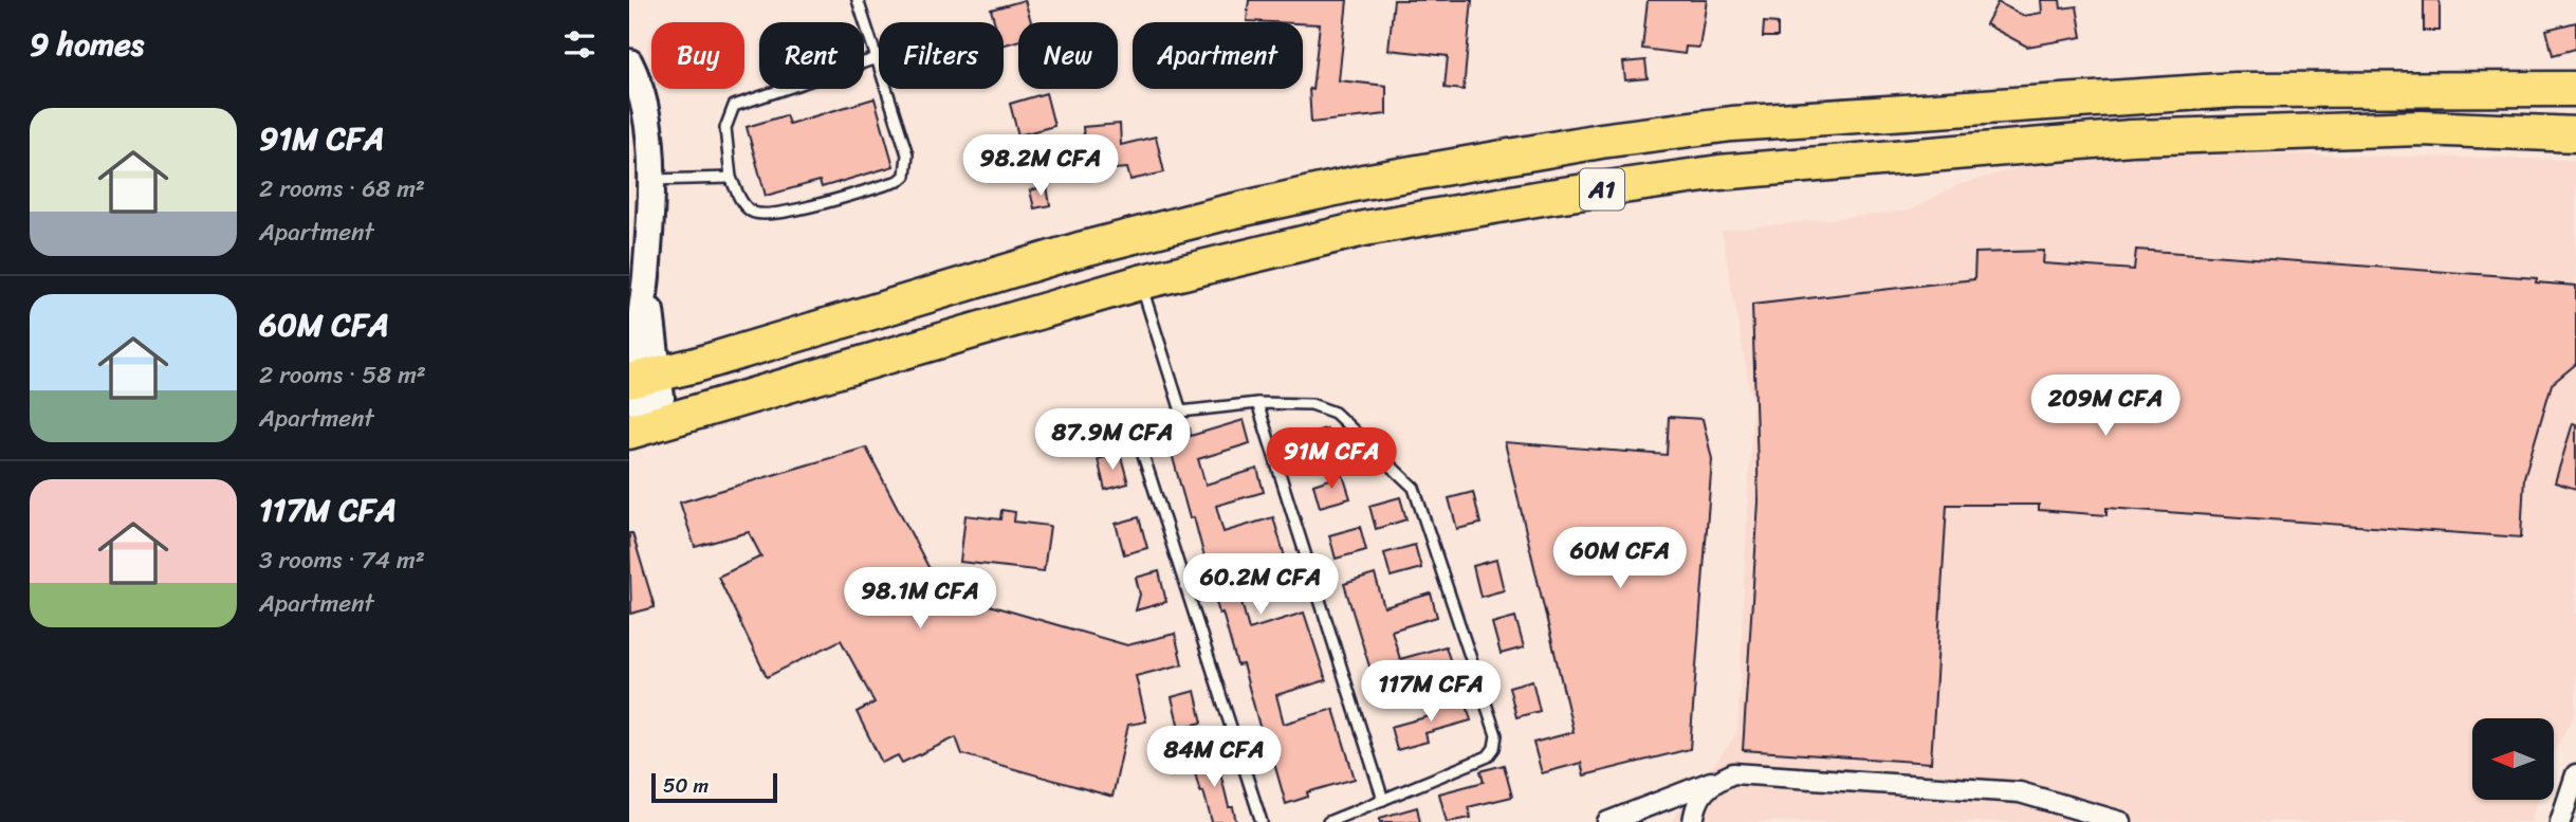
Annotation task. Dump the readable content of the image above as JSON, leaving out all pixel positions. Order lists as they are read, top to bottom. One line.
{"streets":{"highway":["A1"]},"scale_bar":"50 m","north":"left","page":{"heading":"9 homes","chip":["Buy","Rent","Filters","New","Apartment"],"list":[{"name":"91M CFA","note":"2 rooms · 68 m² · Apartment"},{"name":"60M CFA","note":"2 rooms · 58 m² · Apartment"},{"name":"117M CFA","note":"3 rooms · 74 m² · Apartment"}],"price":["98.2M CFA","209M CFA","87.9M CFA","91M CFA","60M CFA","60.2M CFA","98.1M CFA","117M CFA","84M CFA"],"scale":"50 m"}}
